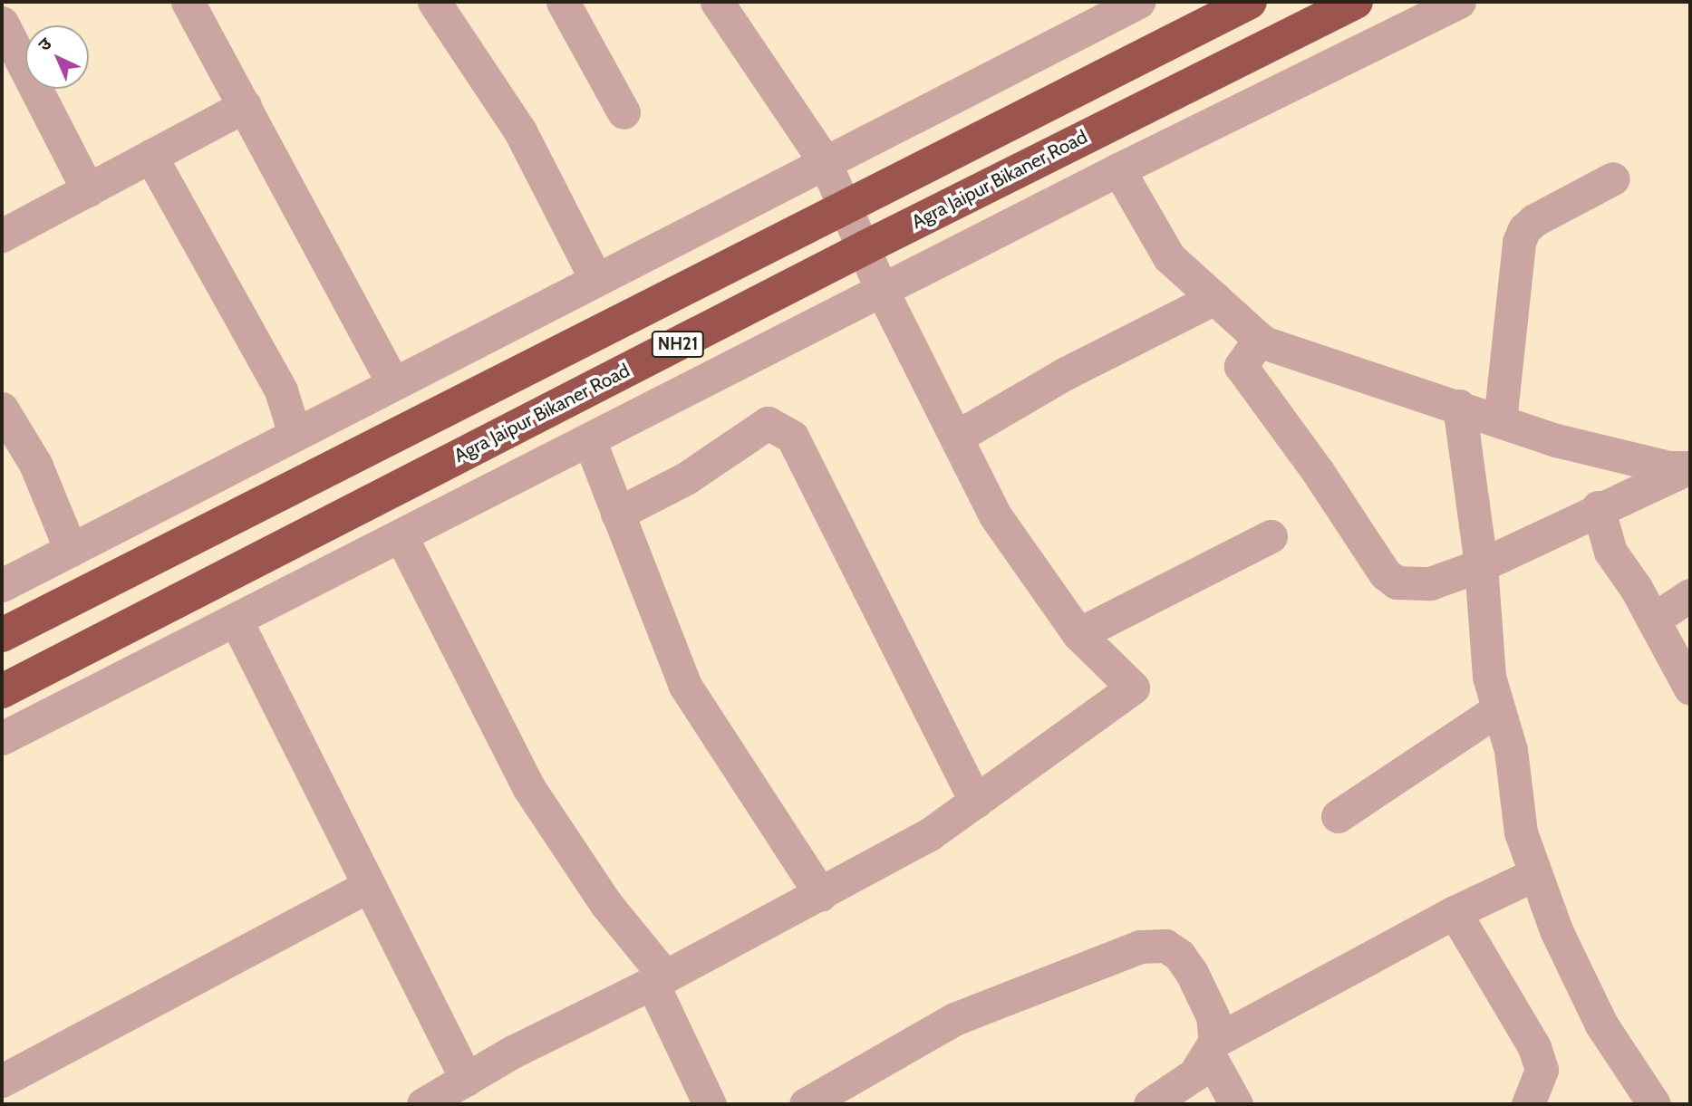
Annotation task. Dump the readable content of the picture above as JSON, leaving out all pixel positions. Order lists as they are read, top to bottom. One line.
{"streets":{"highway":["Agra Jaipur Bikaner Road","NH21"]},"north":"top left"}
